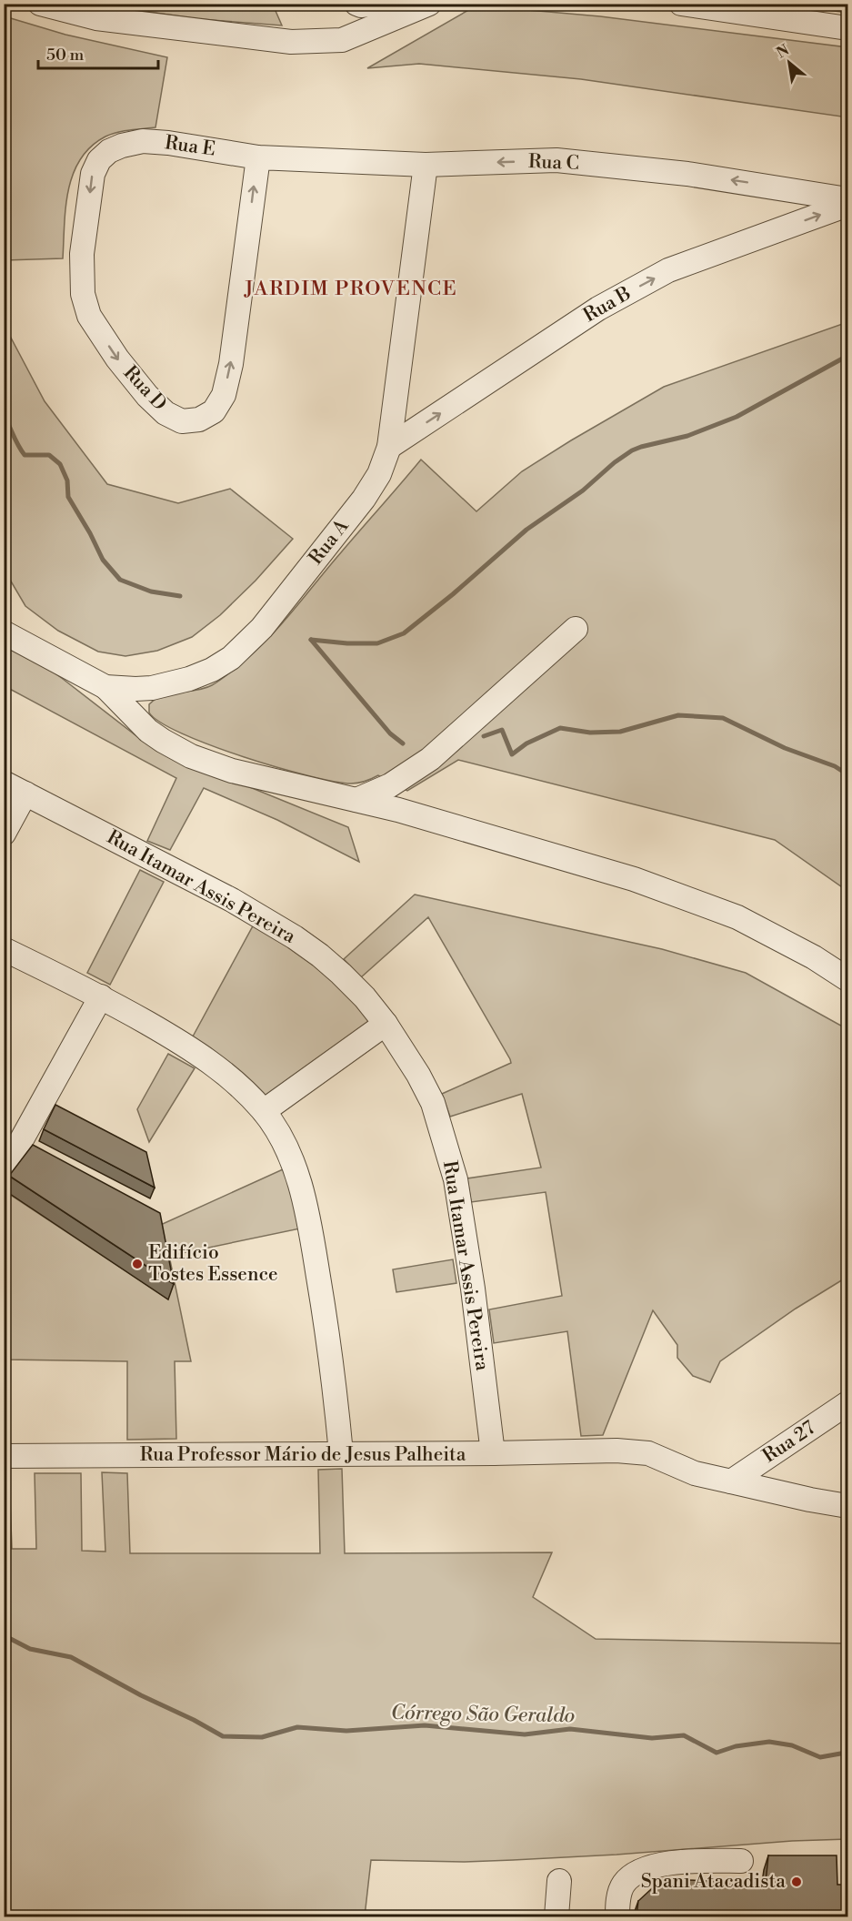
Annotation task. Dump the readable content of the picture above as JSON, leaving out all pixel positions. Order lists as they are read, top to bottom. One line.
{"streets":{"street":["Rua E","Rua C","Rua B","Rua D","Rua A","Rua Itamar Assis Pereira","Rua 27","Rua Professor Mário de Jesus Palheita"]},"crossings":[["Rua E","Rua C"],["Rua E","Rua D"],["Rua C","Rua D"],["Rua C","Rua A"],["Rua B","Rua A"],["Rua Itamar Assis Pereira","Rua Professor Mário de Jesus Palheita"],["Rua 27","Rua Professor Mário de Jesus Palheita"]],"one_way":["Rua B"],"districts":["JARDIM PROVENCE"],"water":["Córrego São Geraldo"],"places":["Edifício Tostes Essence","Spani Atacadista"],"scale_bar":"50 m","north":"top left"}
